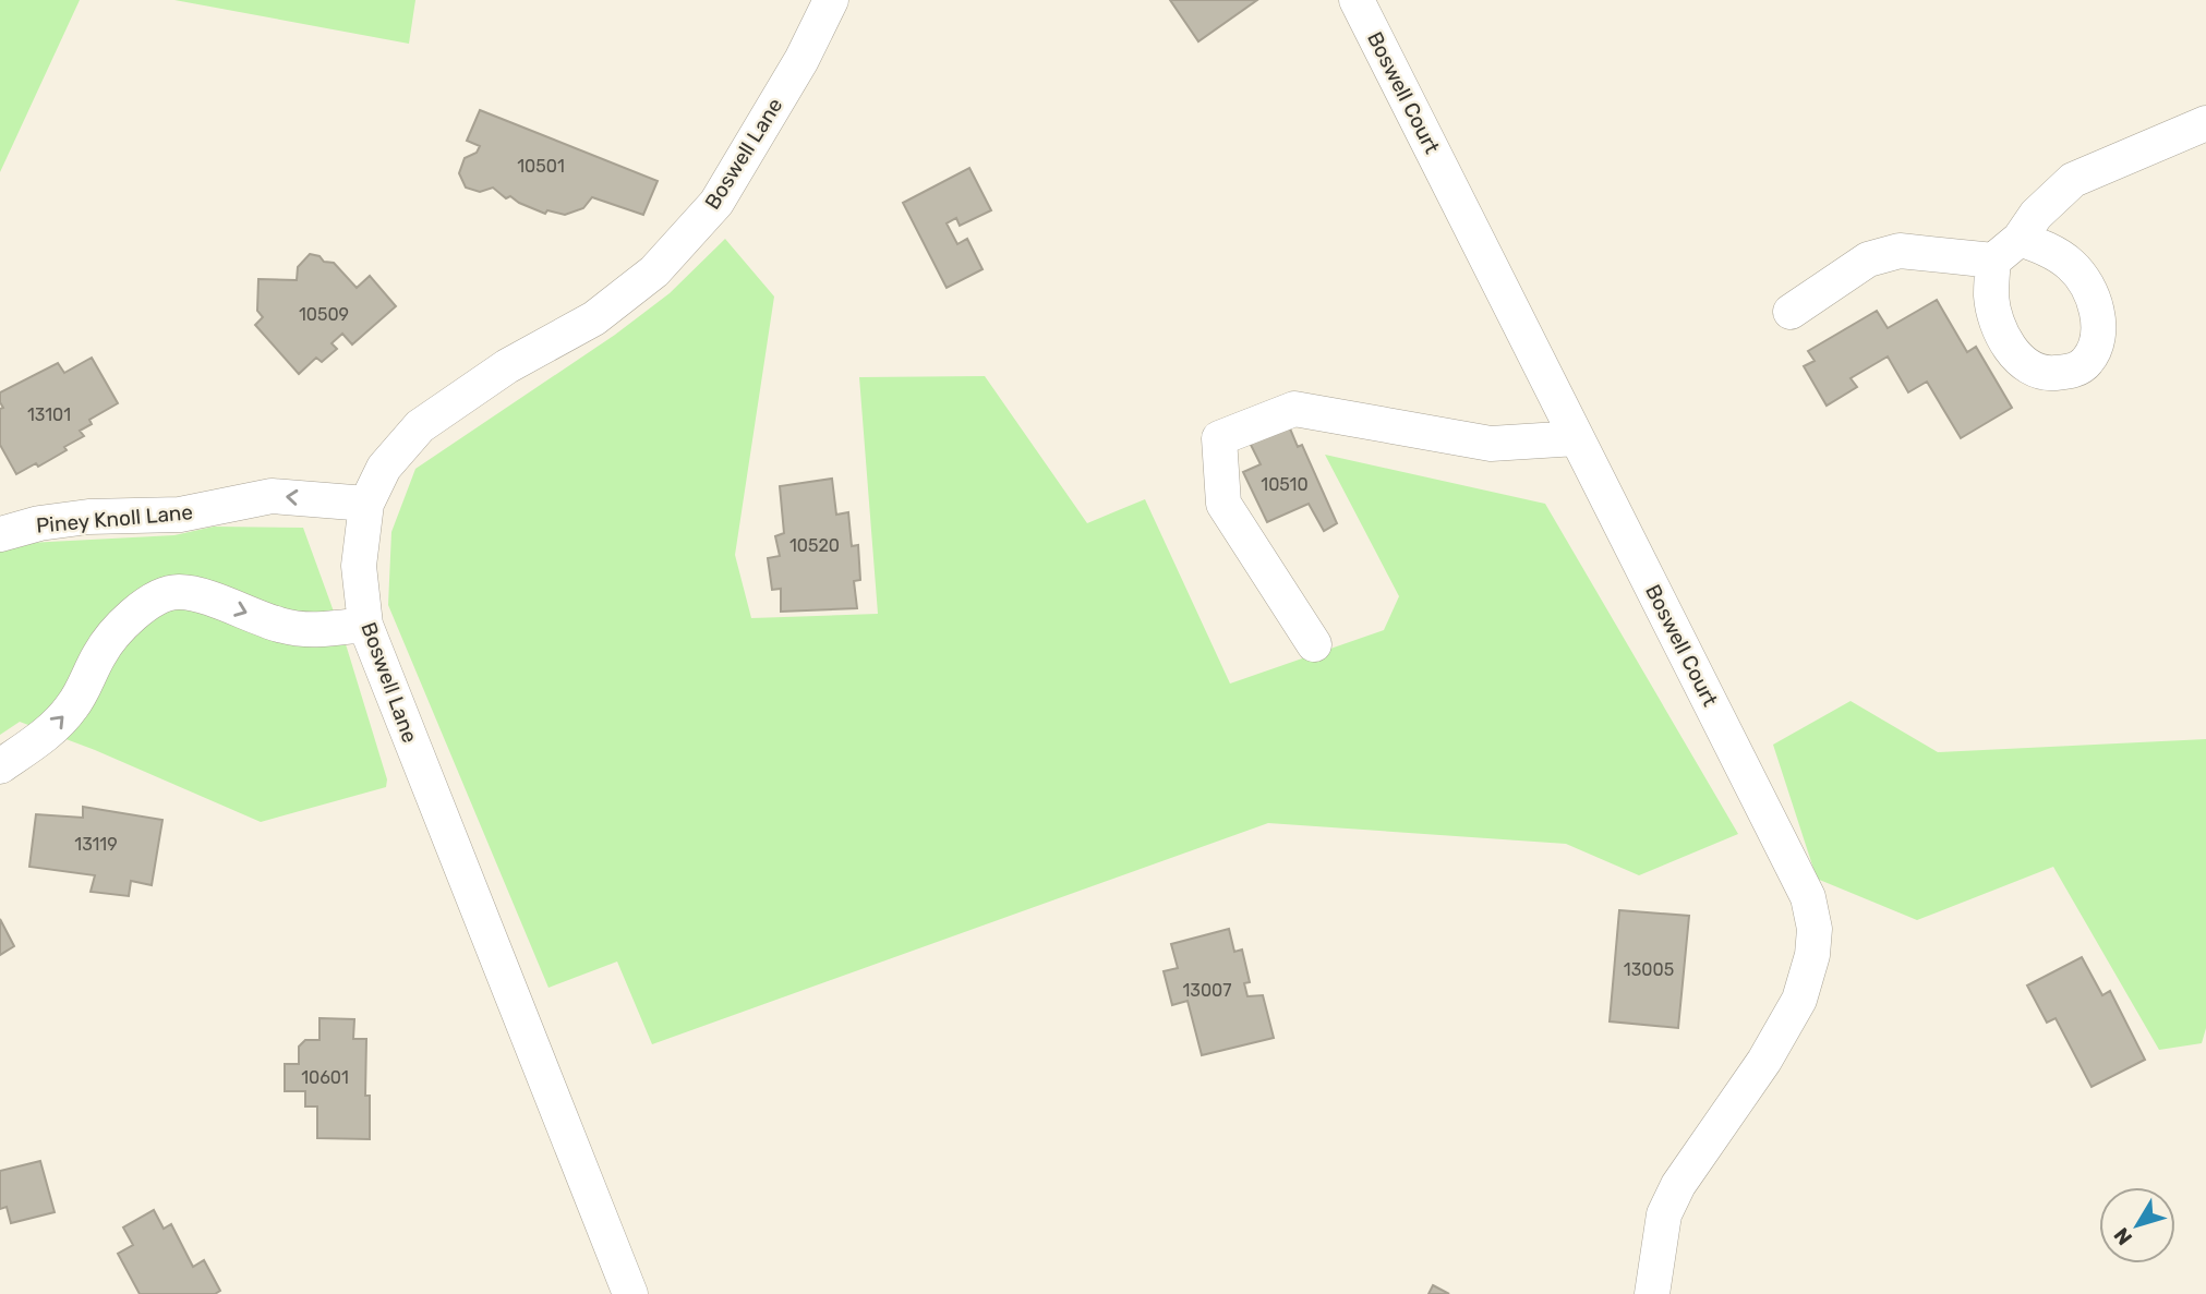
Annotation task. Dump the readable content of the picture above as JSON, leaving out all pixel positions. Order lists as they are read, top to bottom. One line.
{"streets":{"street":["Boswell Court","Boswell Lane","Piney Knoll Lane"]},"crossings":[["Boswell Lane","Piney Knoll Lane"]],"one_way":["Piney Knoll Lane"],"house_numbers":["10501","10509","13101","10510","10520","13119","13005","13007","10601"],"north":"bottom left"}
